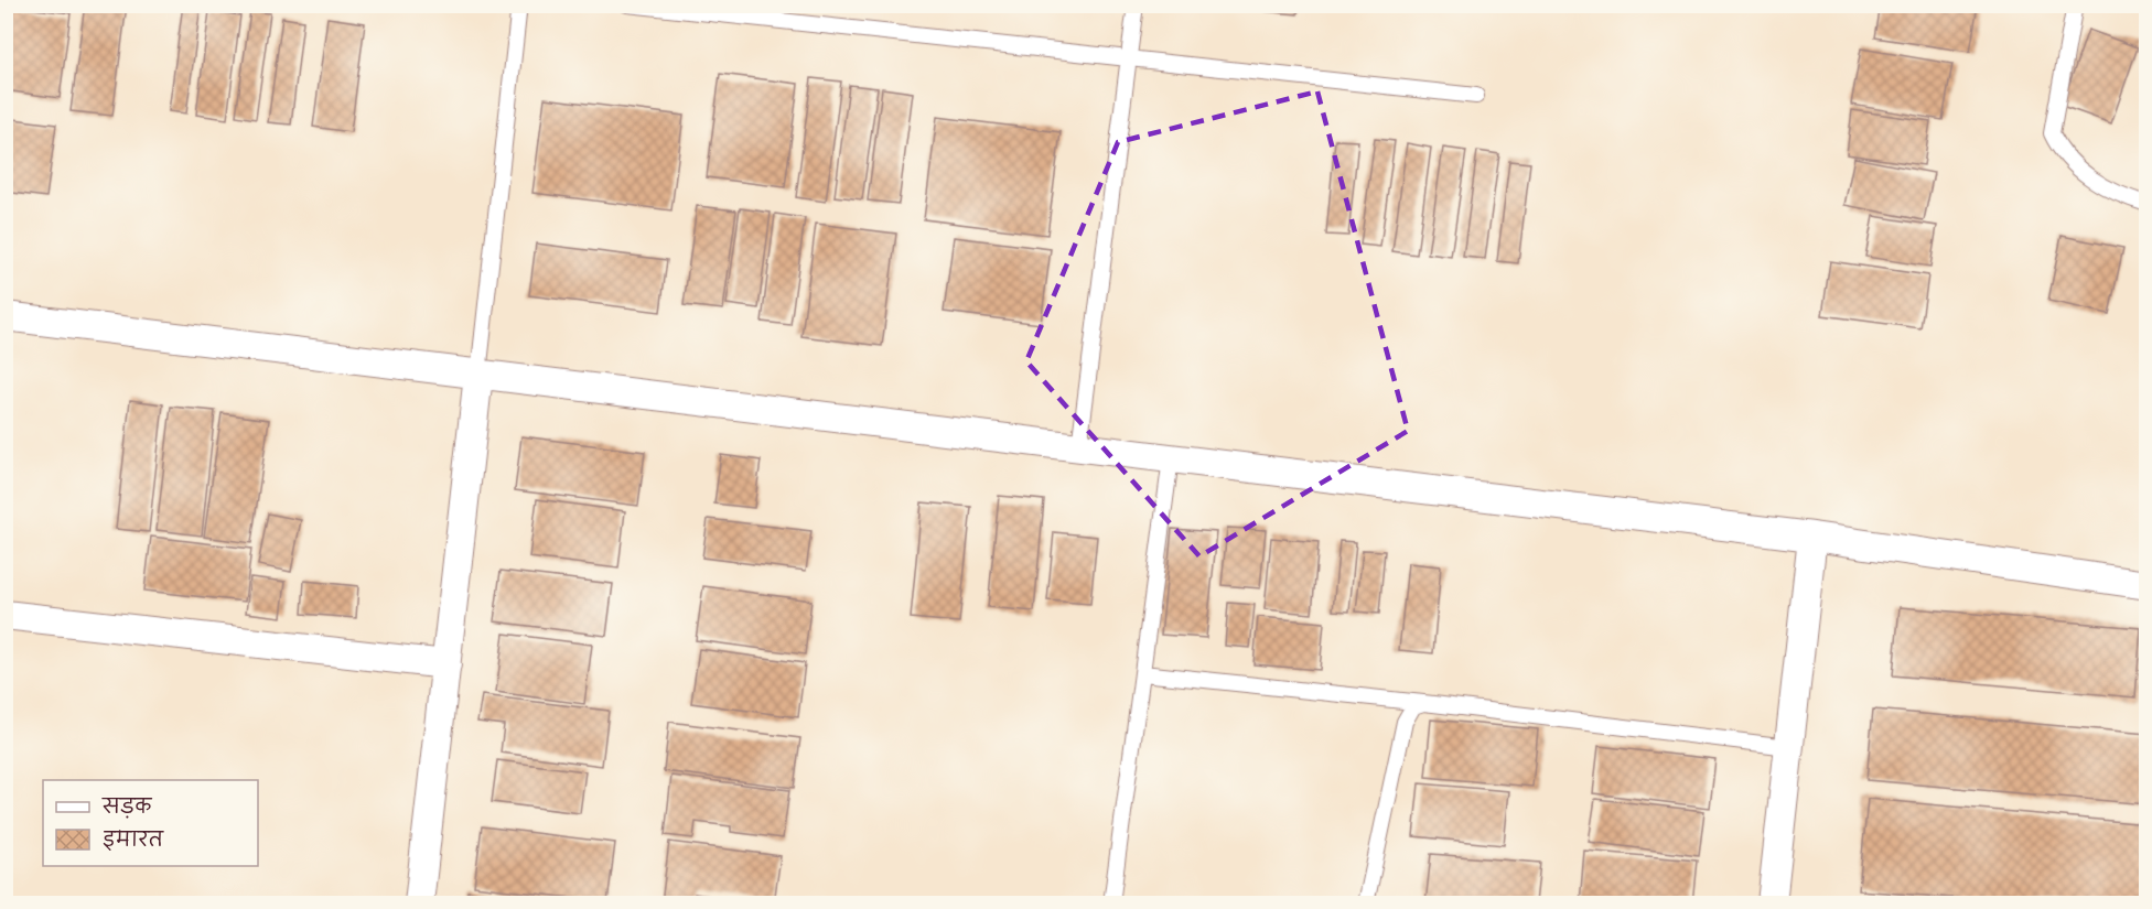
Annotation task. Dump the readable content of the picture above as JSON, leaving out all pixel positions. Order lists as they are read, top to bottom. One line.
{"legend":["सड़क","इमारत"]}
